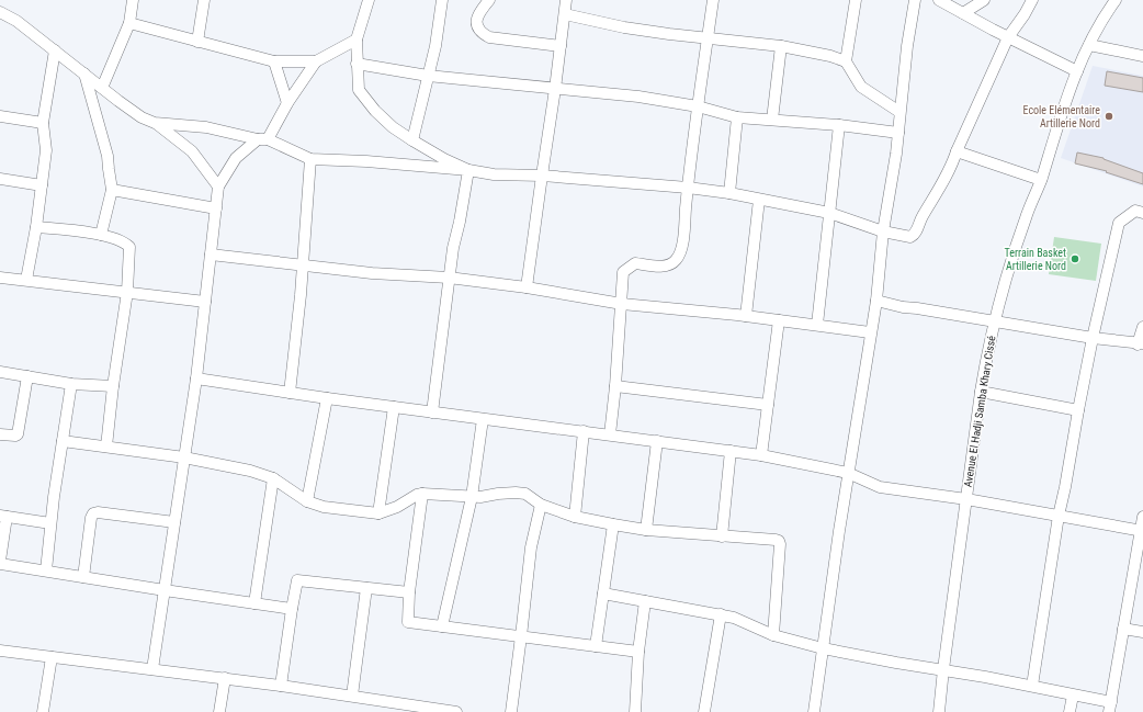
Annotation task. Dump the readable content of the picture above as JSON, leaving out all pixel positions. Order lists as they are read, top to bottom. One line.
{"streets":{"street":["Avenue El Hadji Samba Khary Cissé"]},"places":["Ecole Elémentaire Artillerie Nord","Terrain Basket Artillerie Nord"]}
